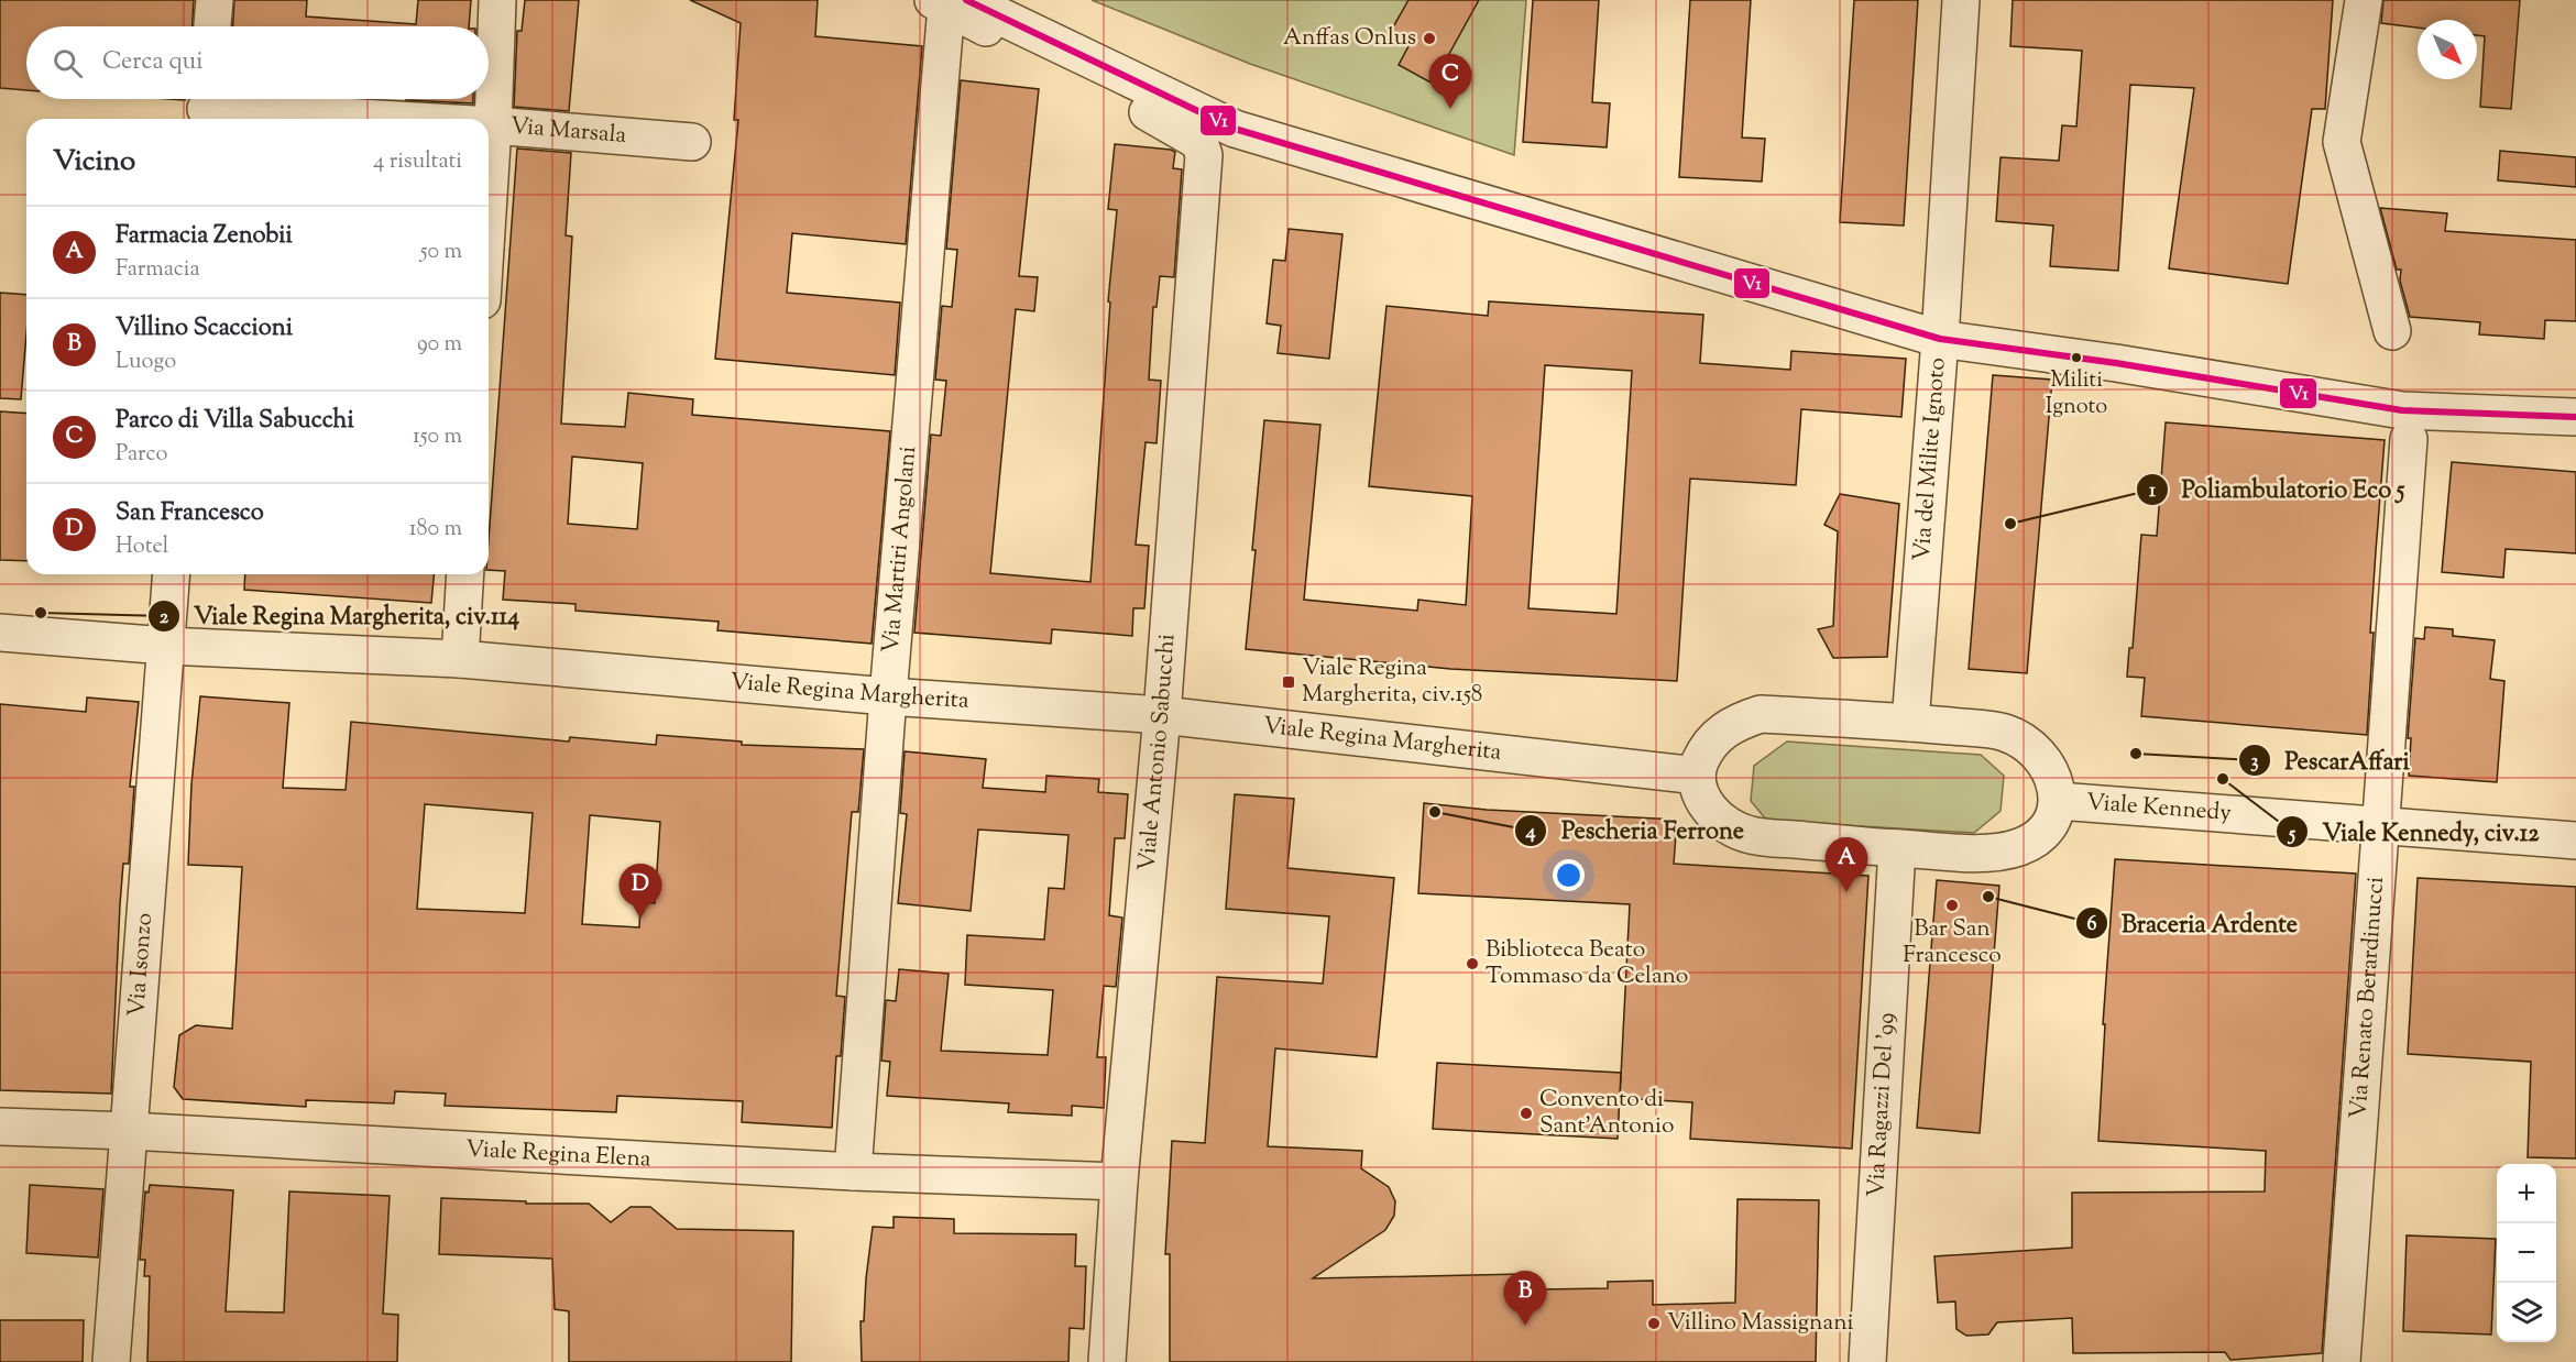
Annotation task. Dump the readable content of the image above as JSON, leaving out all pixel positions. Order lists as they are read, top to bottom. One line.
{"streets":{"street":["Via Marsala","Via del Milite Ignoto","Via Martiri Angolani","Viale Regina Margherita","Viale Antonio Sabucchi","Viale Kennedy","Via Isonzo","Via Renato Berardinucci","Via Ragazzi Del '99","Viale Regina Elena"]},"crossings":[["Via Martiri Angolani","Viale Regina Margherita"],["Via Martiri Angolani","Viale Antonio Sabucchi"],["Via Martiri Angolani","Viale Regina Elena"],["Viale Regina Margherita","Viale Antonio Sabucchi"],["Viale Regina Margherita","Via Isonzo"],["Viale Antonio Sabucchi","Viale Regina Elena"],["Viale Kennedy","Via Renato Berardinucci"],["Via Isonzo","Viale Regina Elena"]],"places":{"other":["Anffas Onlus","Militi Ignoto","Poliambulatorio Eco 5","Viale Regina Margherita, civ.114","PescarAffari","Viale Kennedy, civ.12","Pescheria Ferrone","Braceria Ardente","Bar San Francesco","Biblioteca Beato Tommaso da Celano","Convento di Sant'Antonio","Villino Massignani"],"transit":["Viale Regina Margherita, civ.158"]},"lines":["transit line V1"],"north":"bottom right","page":{"search":"Cerca qui","pins":["C","A","D","B"],"heading":["Vicino","4 risultati"],"list":[{"mark":"A","name":"Farmacia Zenobii","note":"Farmacia","value":"50 m"},{"mark":"B","name":"Villino Scaccioni","note":"Luogo","value":"90 m"},{"mark":"C","name":"Parco di Villa Sabucchi","note":"Parco","value":"150 m"},{"mark":"D","name":"San Francesco","note":"Hotel","value":"180 m"}],"map_buttons":["+","−"]}}
